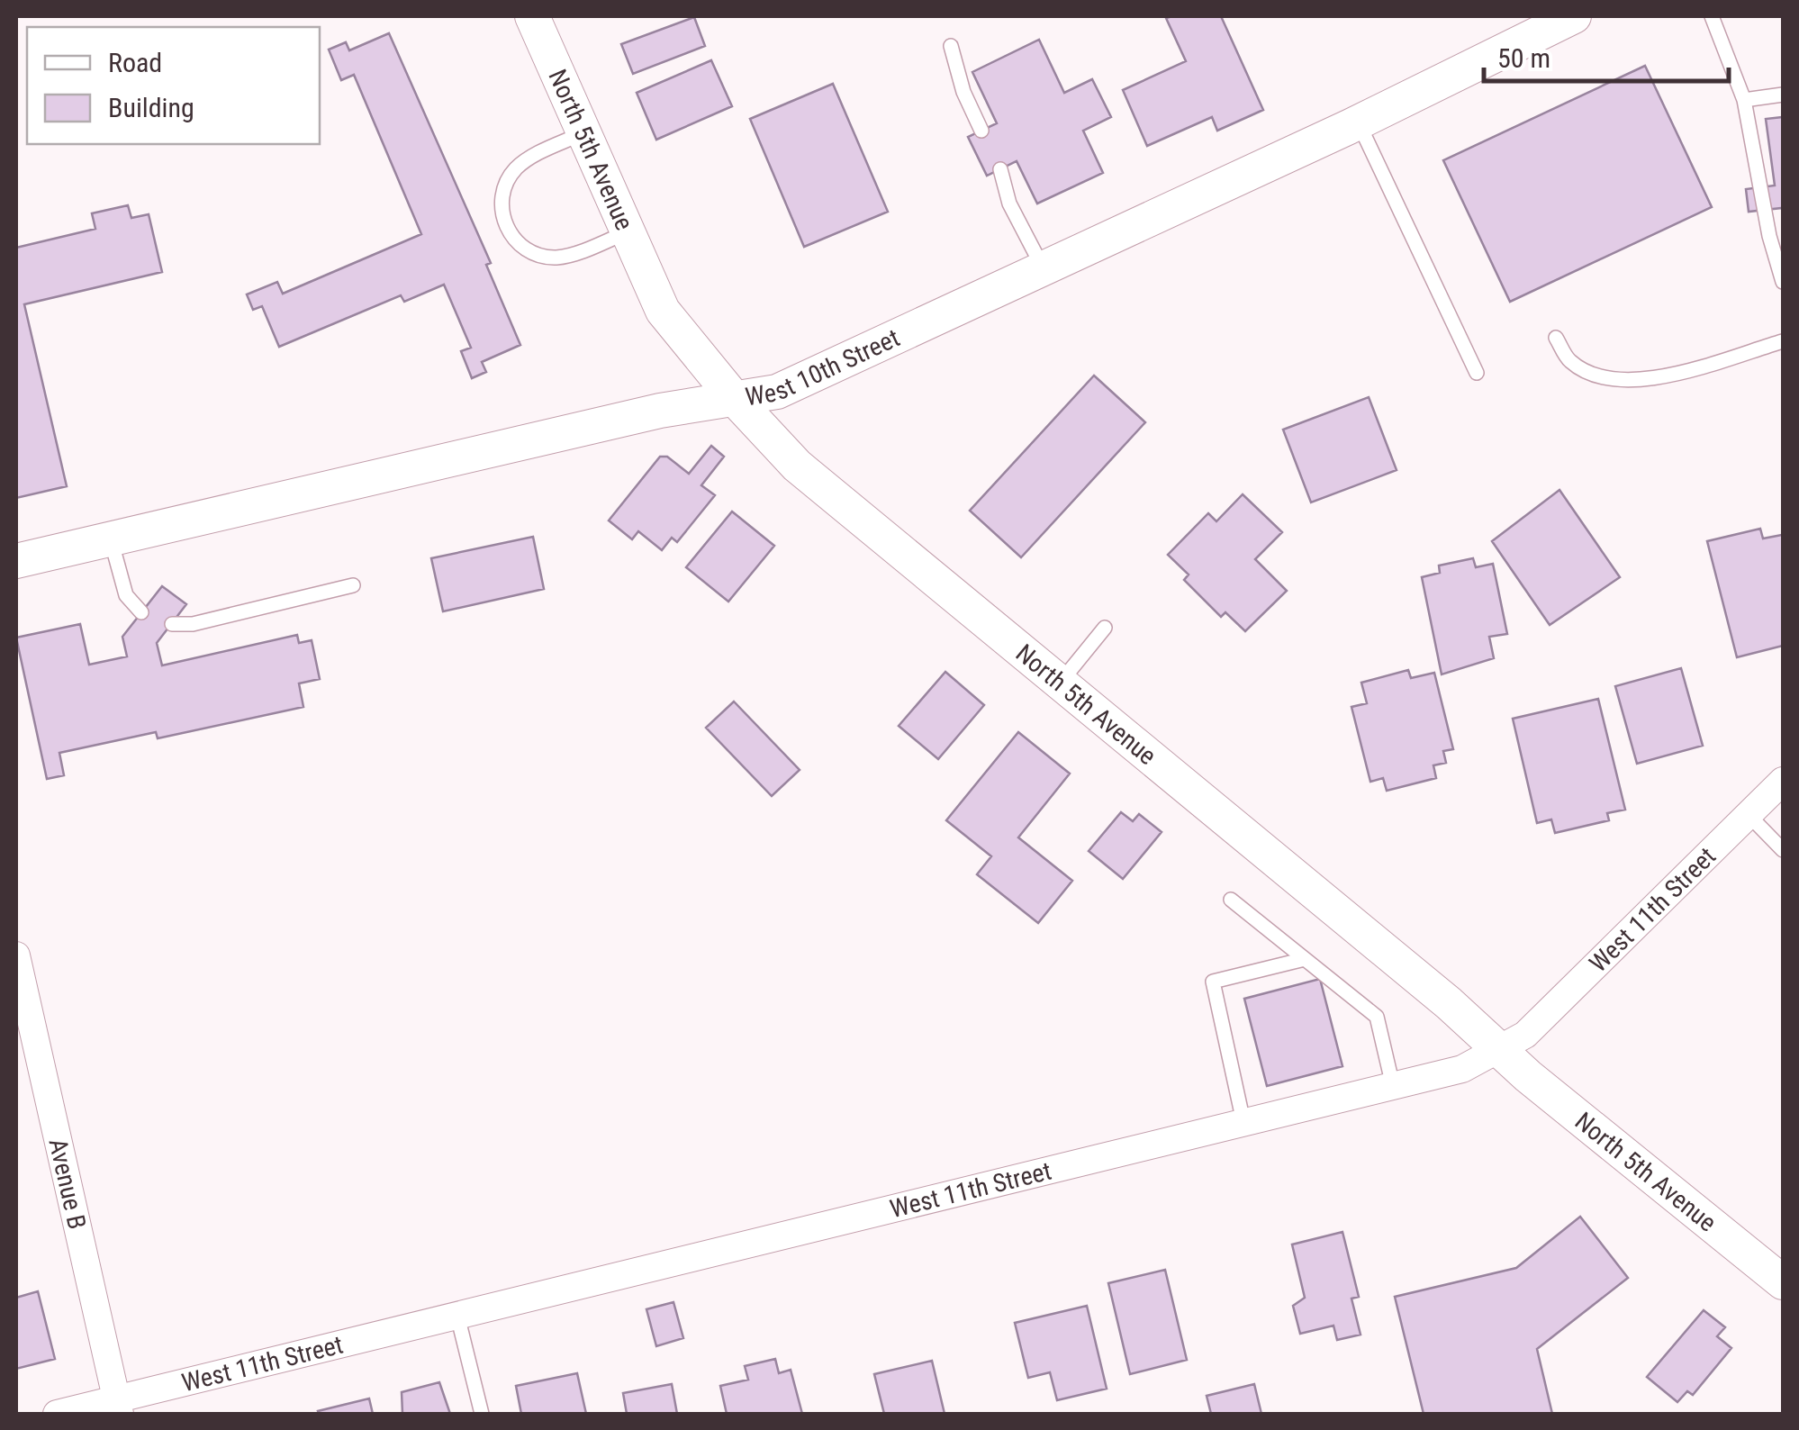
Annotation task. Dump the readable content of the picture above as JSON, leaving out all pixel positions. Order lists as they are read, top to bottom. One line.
{"streets":{"street":["North 5th Avenue","West 10th Street","West 11th Street","Avenue B"]},"crossings":[["North 5th Avenue","West 10th Street"],["North 5th Avenue","West 11th Street"],["West 11th Street","Avenue B"]],"legend":["Road","Building"],"scale_bar":"50 m"}
